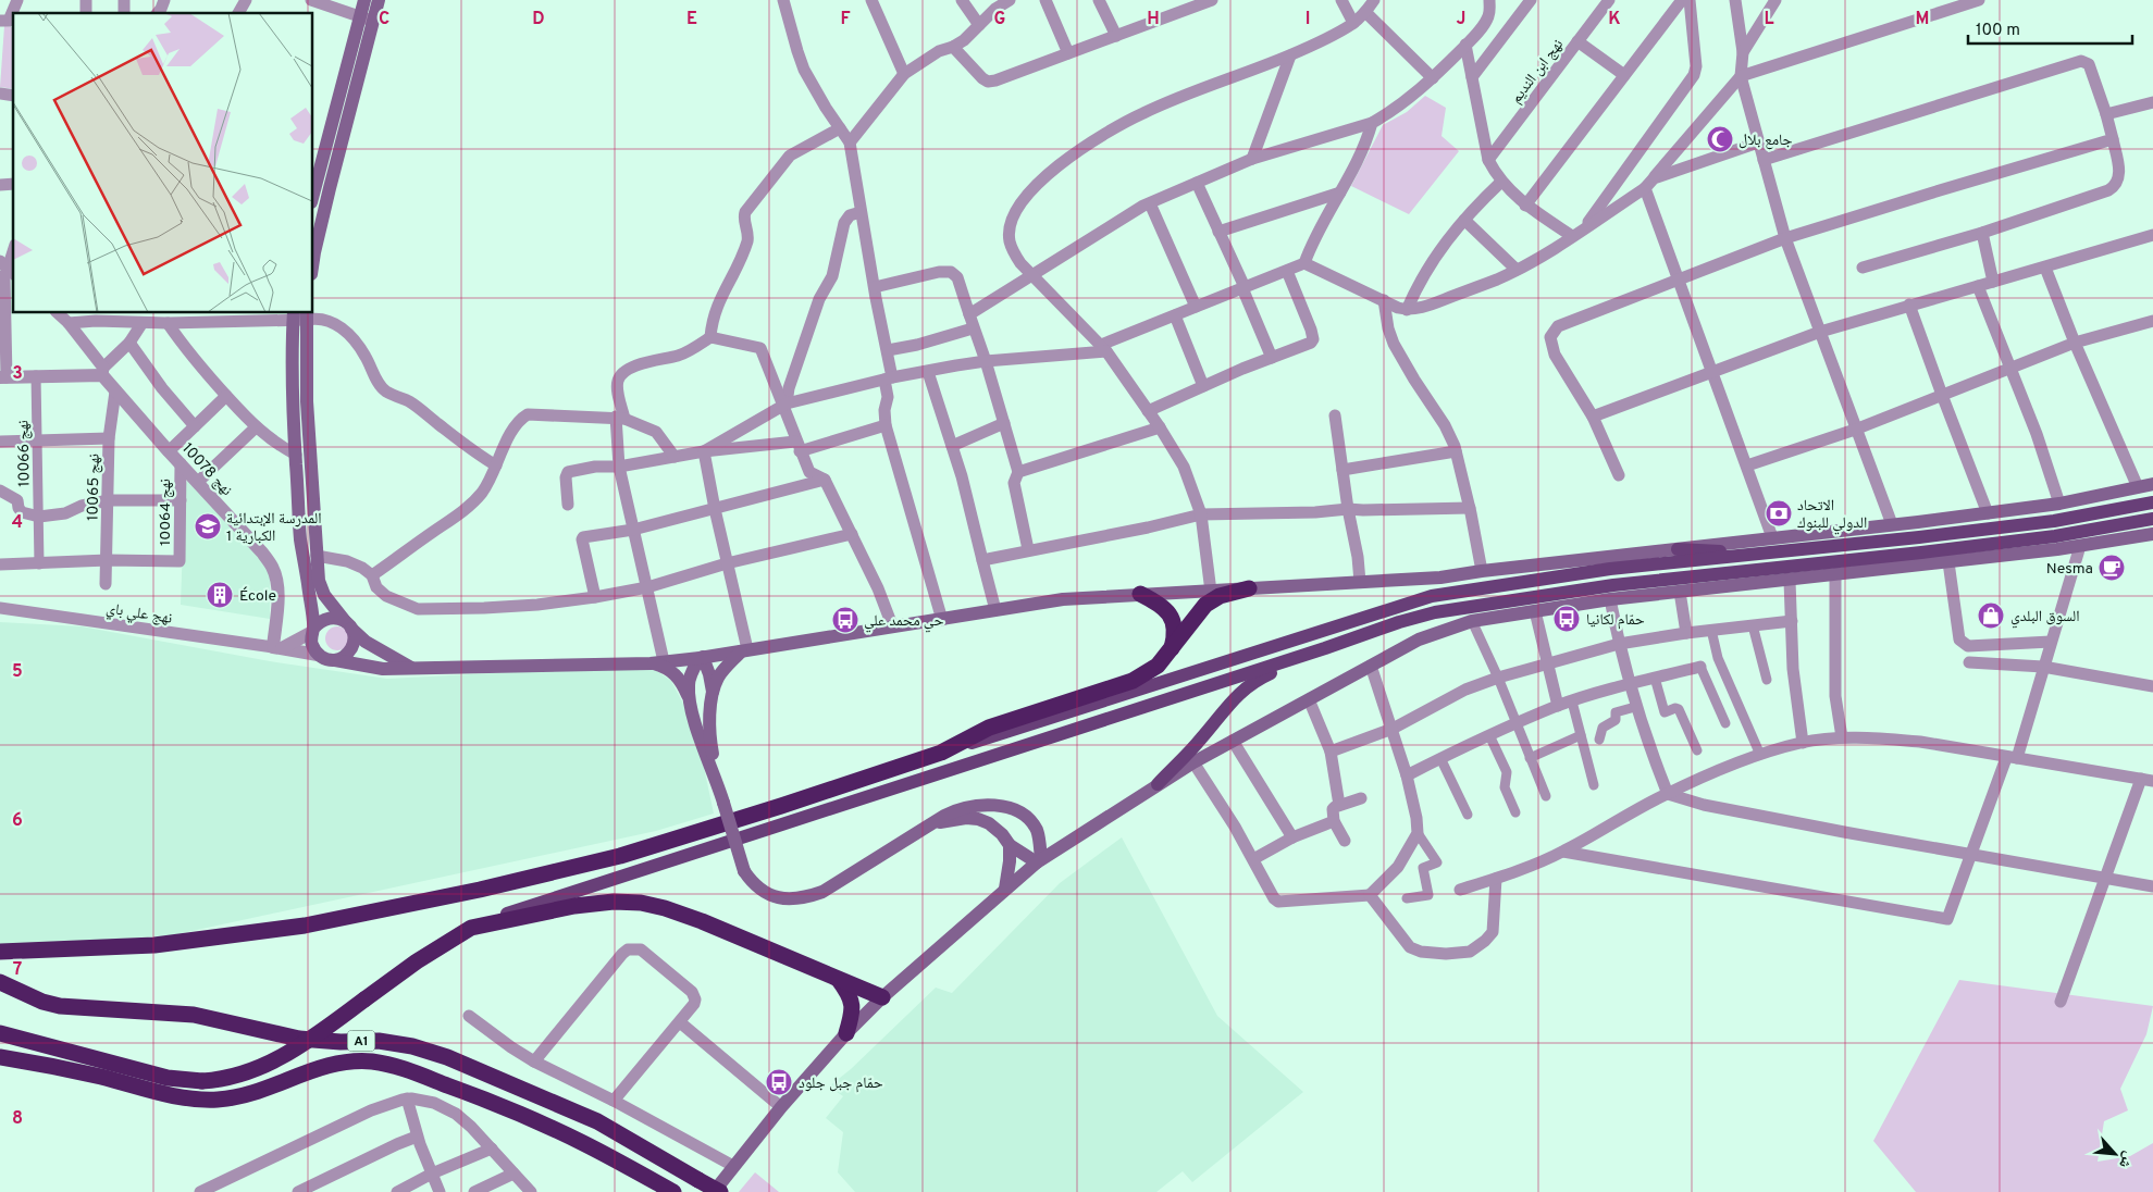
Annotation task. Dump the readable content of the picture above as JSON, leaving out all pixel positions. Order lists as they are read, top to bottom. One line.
{"streets":{"highway":["A1"],"street":["نهج ابن النديم","نهج 10066","نهج 10078","نهج 10065","نهج 10064","نهج علي باي"]},"crossings":[["نهج 10078","نهج 10065"],["نهج 10078","نهج 10064"],["نهج 10078","نهج علي باي"],["نهج 10065","نهج 10064"]],"places":{"mosque":["جامع بلال"],"bank":["الاتحاد الدولي للبنوك"],"school or university":["المدرسة الإبتدائية الكبارية 1"],"cafe":["Nesma"],"building":["École"],"shop":["السوق البلدي"],"bus stop":["حمّام لكانيا","حي محمد علي","حمّام جبل جلود"]},"scale_bar":"100 m","north":"bottom right","grid":{"columns":["C","D","E","F","G","H","I","J","K","L","M"],"rows":["3","4","5","6","7","8"]}}
